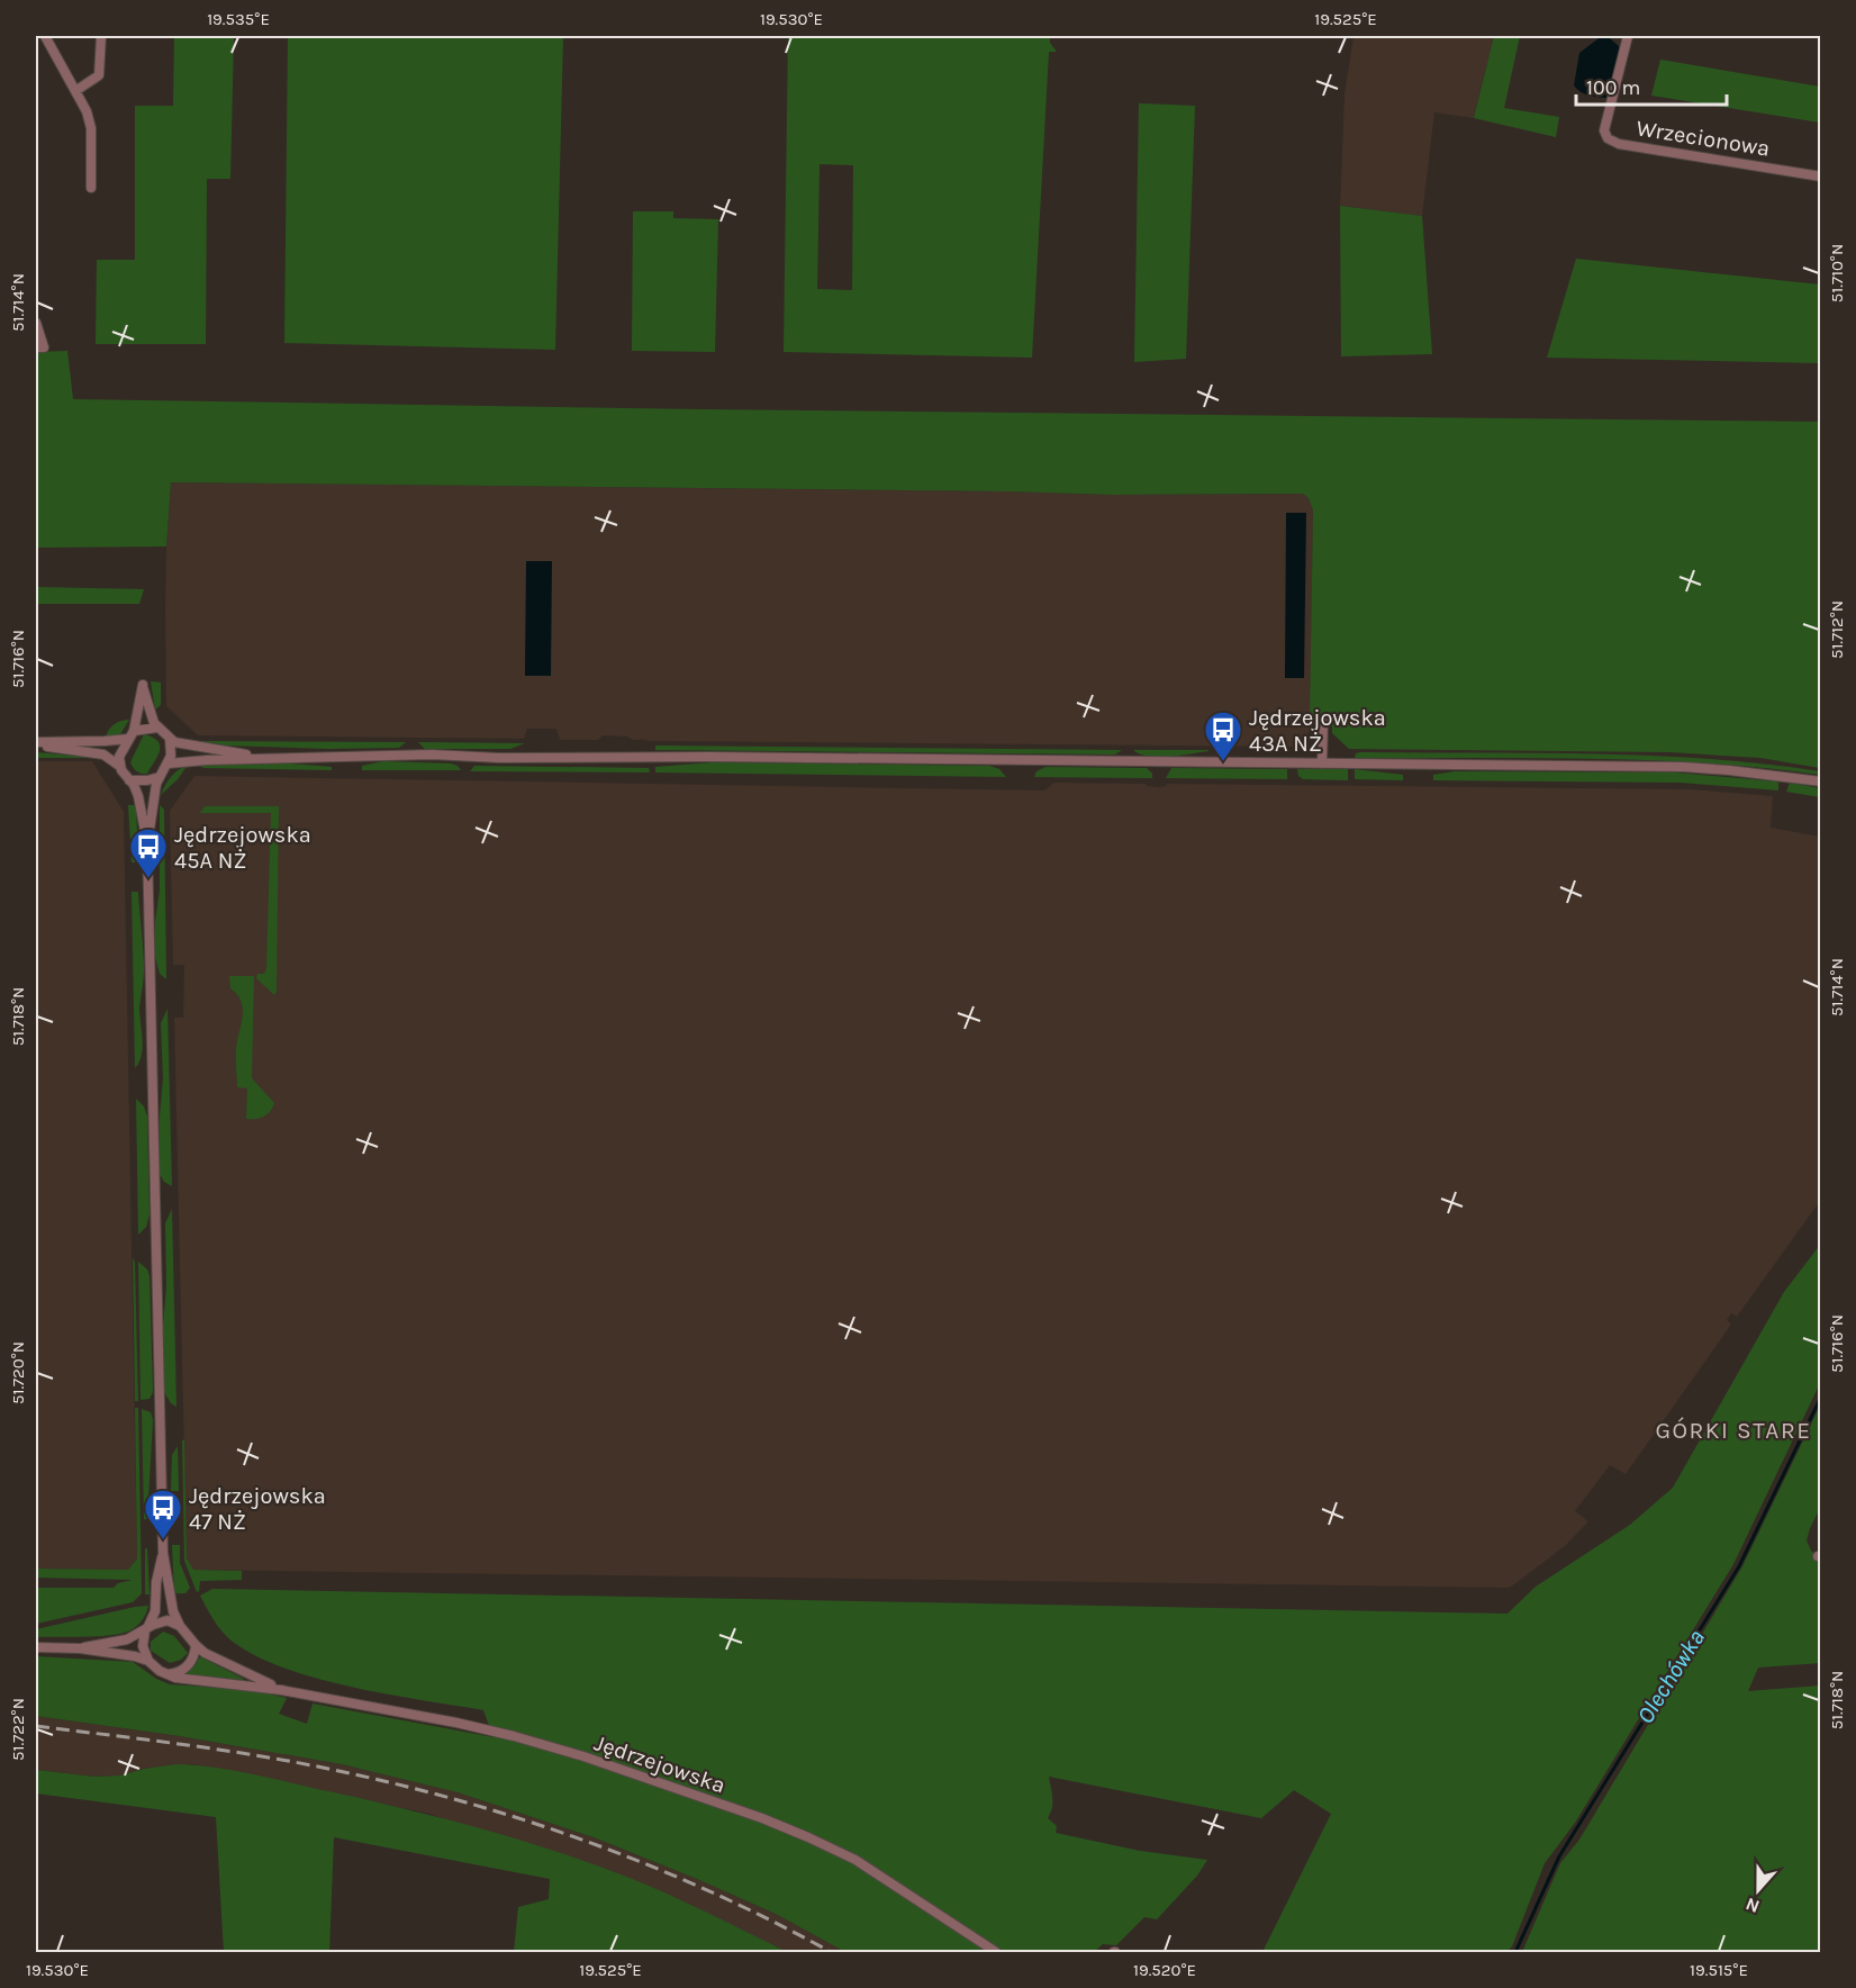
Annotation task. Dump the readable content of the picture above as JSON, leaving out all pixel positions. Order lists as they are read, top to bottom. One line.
{"streets":{"street":["Wrzecionowa","Jędrzejowska"]},"districts":["GÓRKI STARE"],"water":["Olechówka"],"places":{"bus stop":["Jędrzejowska 43A NŻ","Jędrzejowska 45A NŻ","Jędrzejowska 47 NŻ"]},"scale_bar":"100 m","north":"bottom","coordinates":["19.535°E","19.530°E","19.525°E","51.710°N","51.714°N","51.712°N","51.716°N","51.718°N","51.720°N","51.722°N","19.520°E","19.515°E"]}
